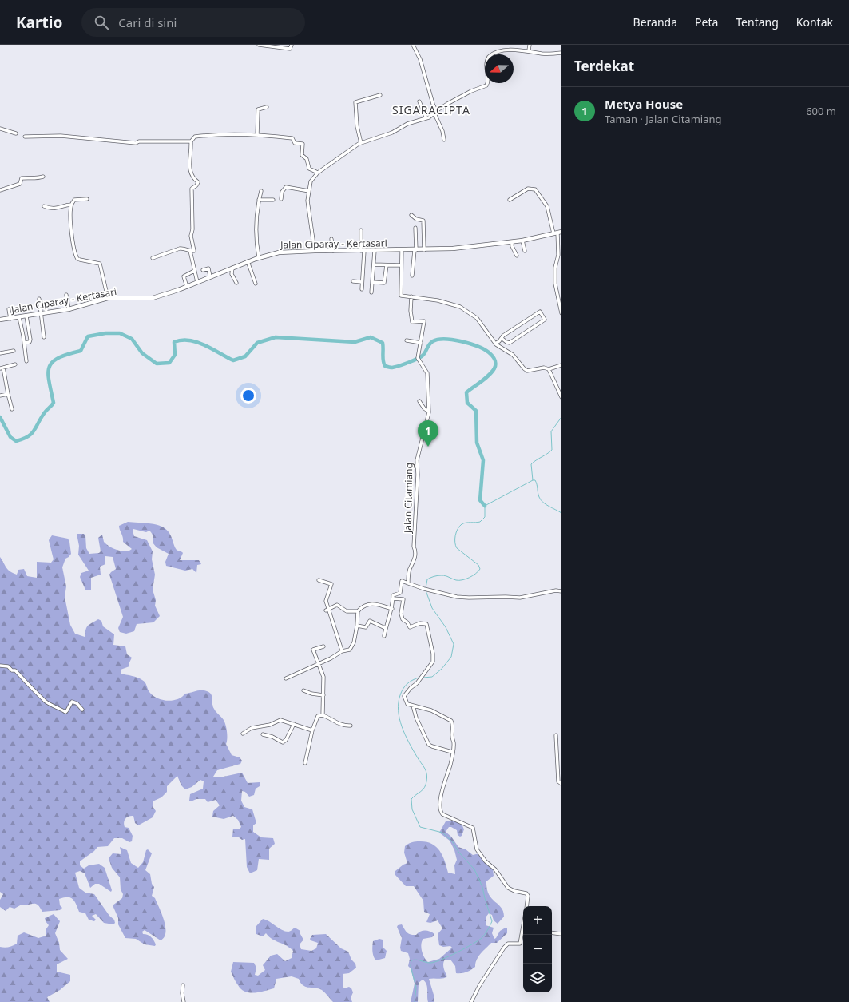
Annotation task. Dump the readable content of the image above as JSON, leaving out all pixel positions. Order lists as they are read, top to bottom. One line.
{"streets":{"main road":["Jalan Ciparay - Kertasari"],"street":["Jalan Citamiang"]},"districts":["SIGARACIPTA"],"north":"left","page":{"header":"Kartio","search":"Cari di sini","nav":["Beranda","Peta","Tentang","Kontak"],"heading":"Terdekat","list":[{"mark":"1","name":"Metya House","note":"Taman · Jalan Citamiang","value":"600 m"}],"pins":"1","map_buttons":["+","−"]}}
